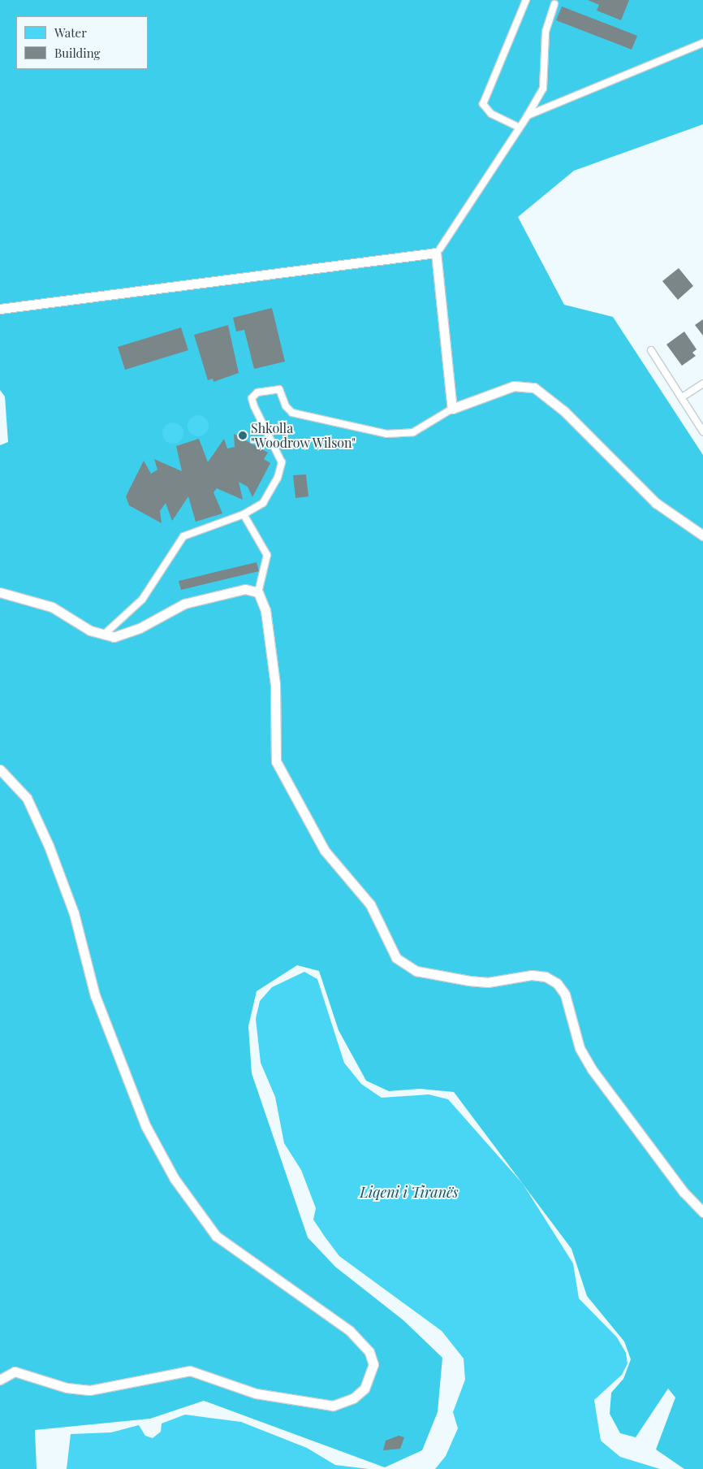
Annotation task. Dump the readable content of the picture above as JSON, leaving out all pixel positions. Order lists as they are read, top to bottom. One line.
{"water":["Liqeni i Tiranës"],"places":["Shkolla \"Woodrow Wilson\""],"legend":["Water","Building"]}
